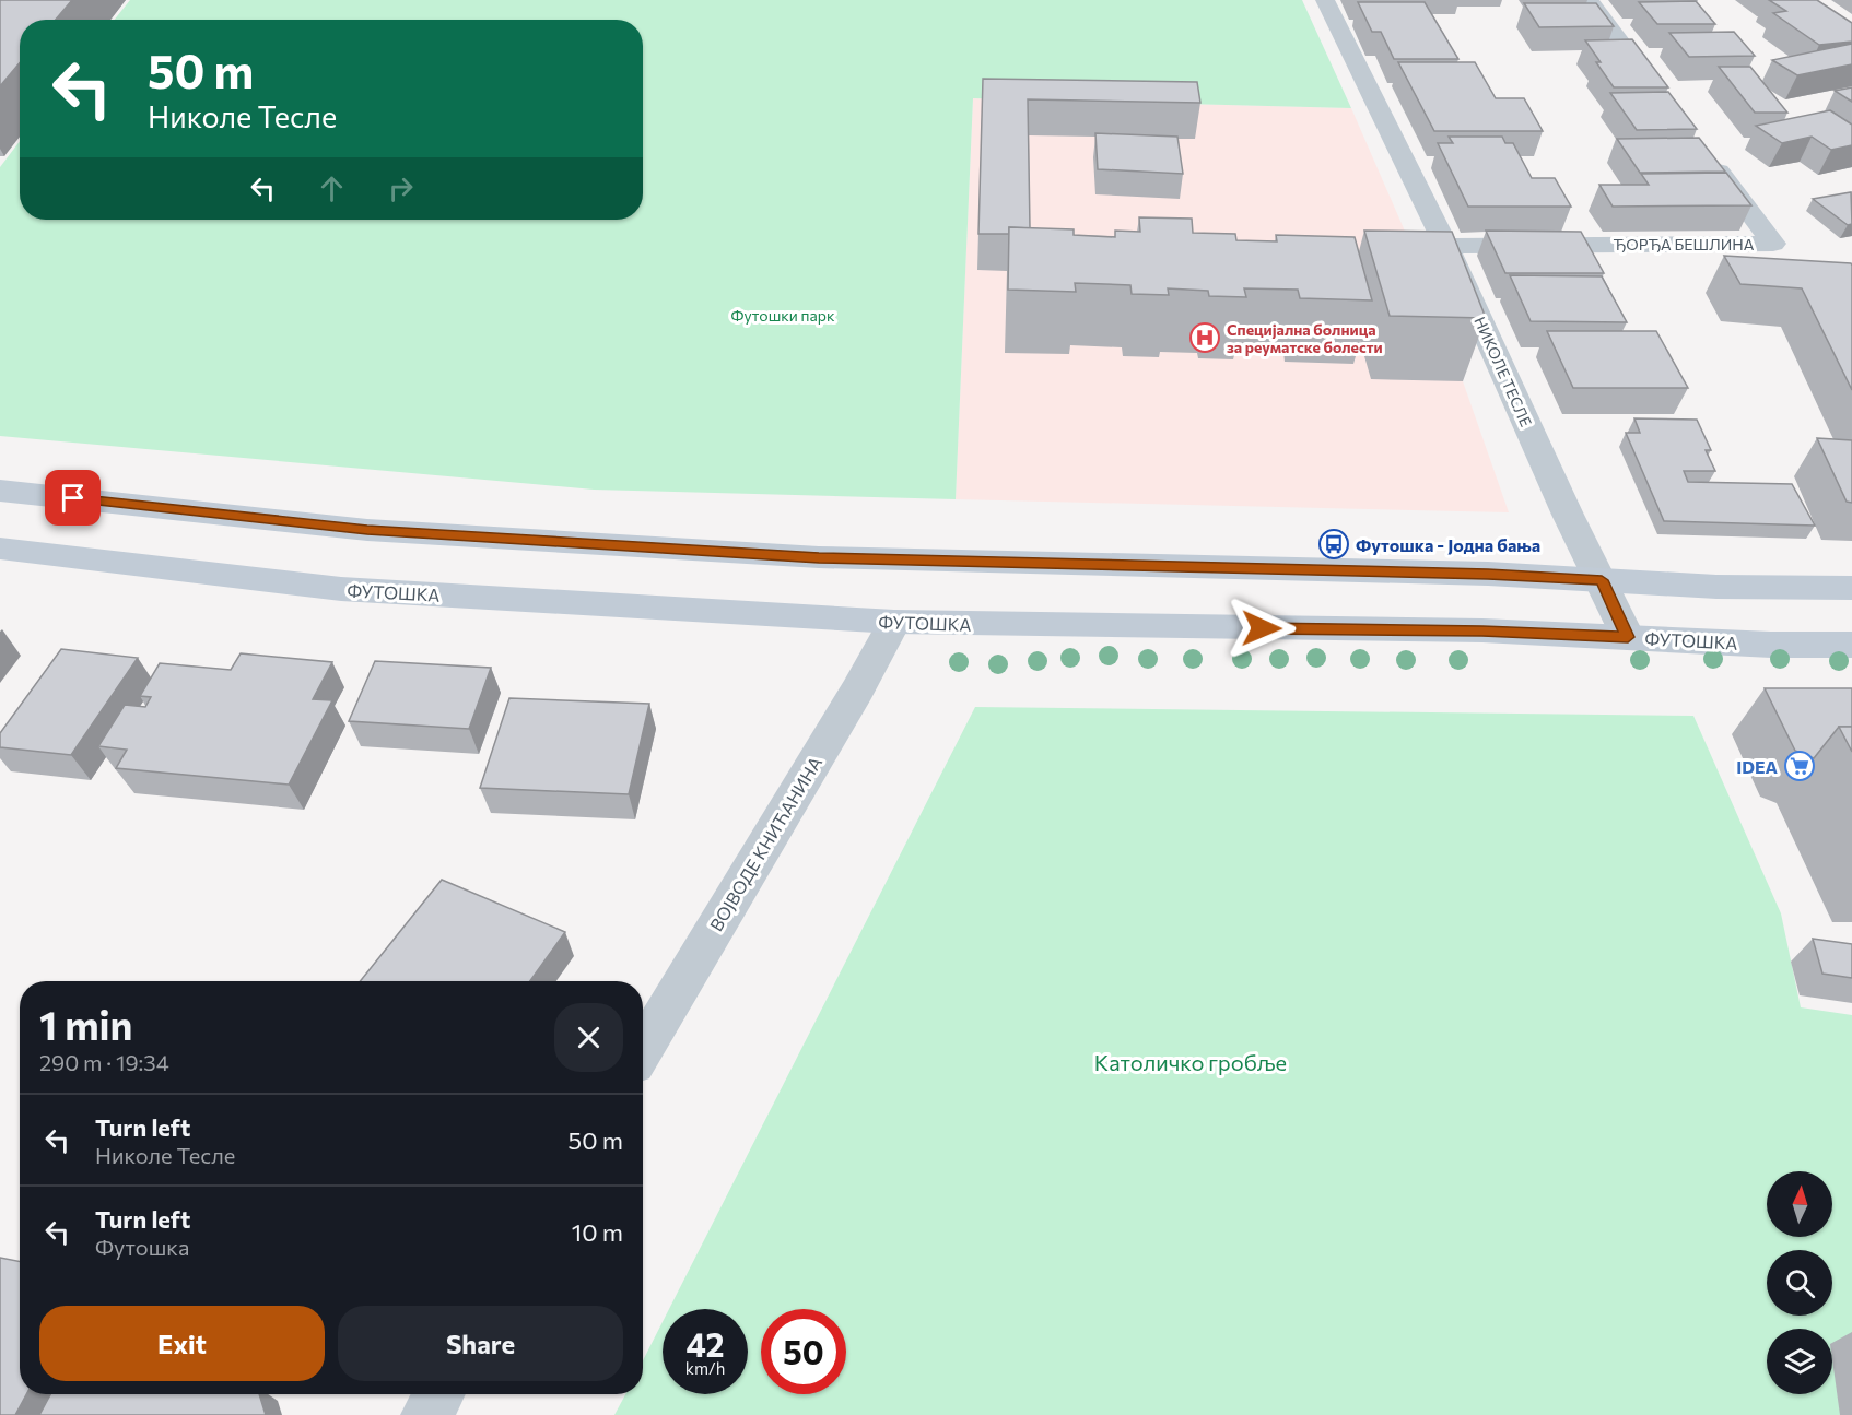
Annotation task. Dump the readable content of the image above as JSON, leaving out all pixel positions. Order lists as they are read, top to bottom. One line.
{"streets":{"main road":["ФУТОШКА"],"street":["ЂОРЂА БЕШЛИНА","НИКОЛЕ ТЕСЛЕ","ВОЈВОДЕ КНИЋАНИНА"]},"crossings":[["ЂОРЂА БЕШЛИНА","НИКОЛЕ ТЕСЛЕ"],["НИКОЛЕ ТЕСЛЕ","ФУТОШКА"],["ФУТОШКА","ВОЈВОДЕ КНИЋАНИНА"]],"parks":["Футошки парк","Католичко гробље"],"places":{"hospital":["Специјална болница за реуматске болести"],"bus stop":["Футошка - Јодна бања"],"supermarket":["IDEA"]},"north":"top","page":{"turn":["50 m","Николе Тесле"],"heading":["1 min","290 m · 19:34"],"list":[{"name":"Turn left","note":"Николе Тесле","value":"50 m"},{"name":"Turn left","note":"Футошка","value":"10 m"}],"buttons":["Exit","Share"],"speed":"42 km/h","limit":"50"}}
